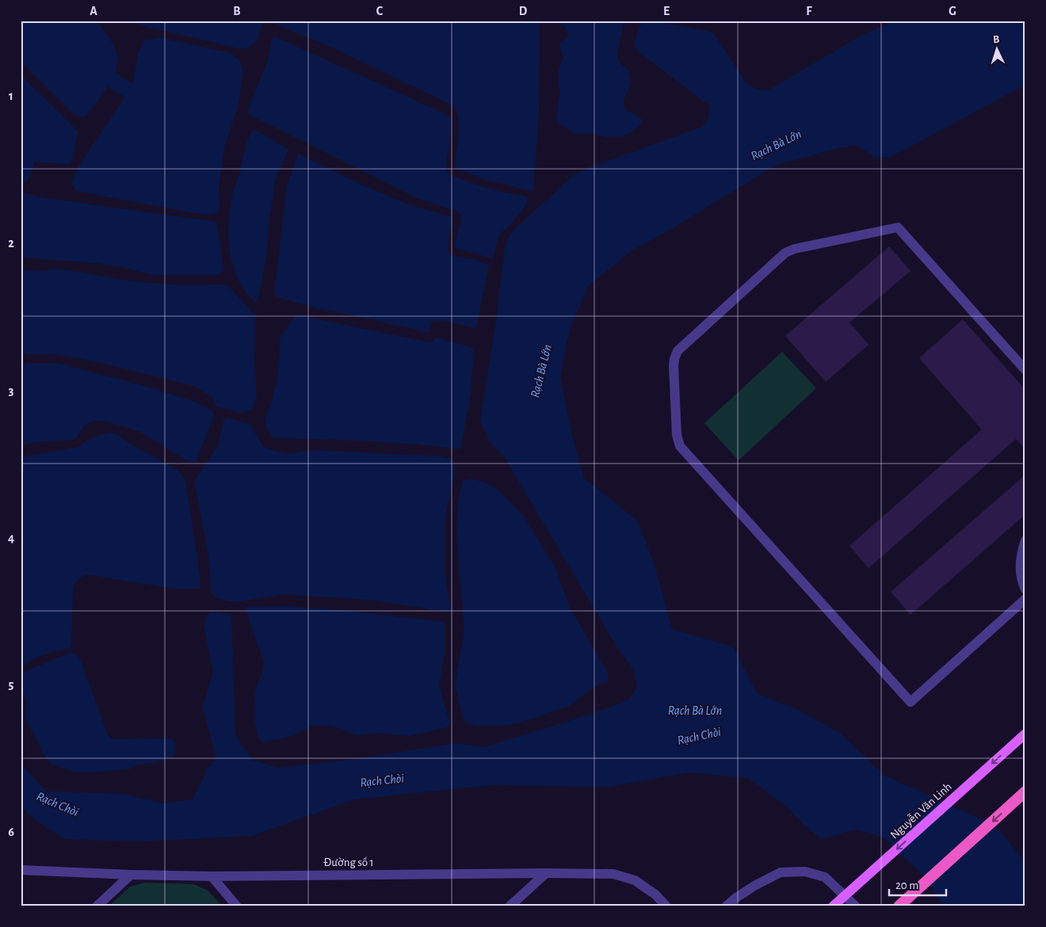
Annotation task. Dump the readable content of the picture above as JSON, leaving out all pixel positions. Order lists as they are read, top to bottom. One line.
{"streets":{"main road":["Nguyễn Văn Linh"],"street":["Đường số 1"]},"one_way":["Nguyễn Văn Linh"],"water":["Rạch Bà Lớn","Rạch Chòi"],"scale_bar":"20 m","north":"top","grid":{"columns":["A","B","C","D","E","F","G"],"rows":["1","2","3","4","5","6"]}}
